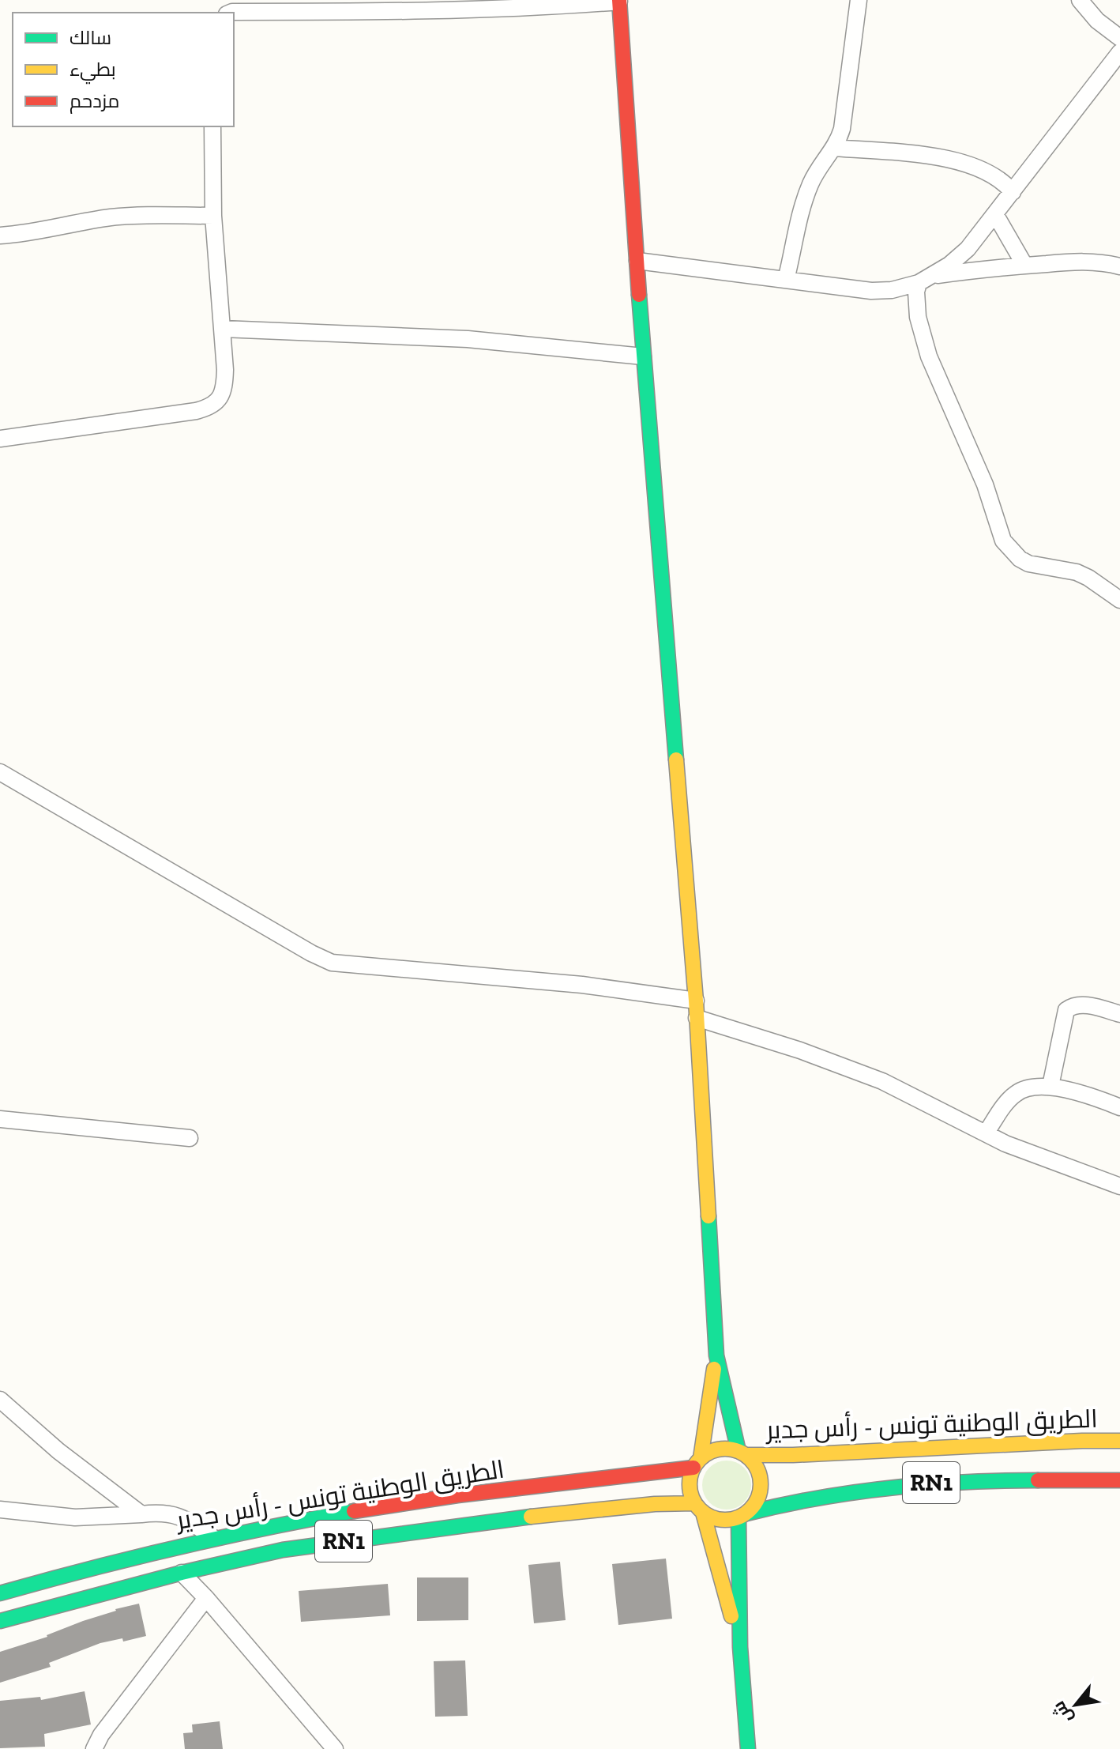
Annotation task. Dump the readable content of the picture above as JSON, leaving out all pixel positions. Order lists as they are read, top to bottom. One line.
{"streets":{"main road":["الطريق الوطنية تونس - رأس جدير","RN1"]},"crossings":[["الطريق الوطنية تونس - رأس جدير","RN1"]],"legend":["سالك","بطيء","مزدحم"],"north":"bottom left"}
